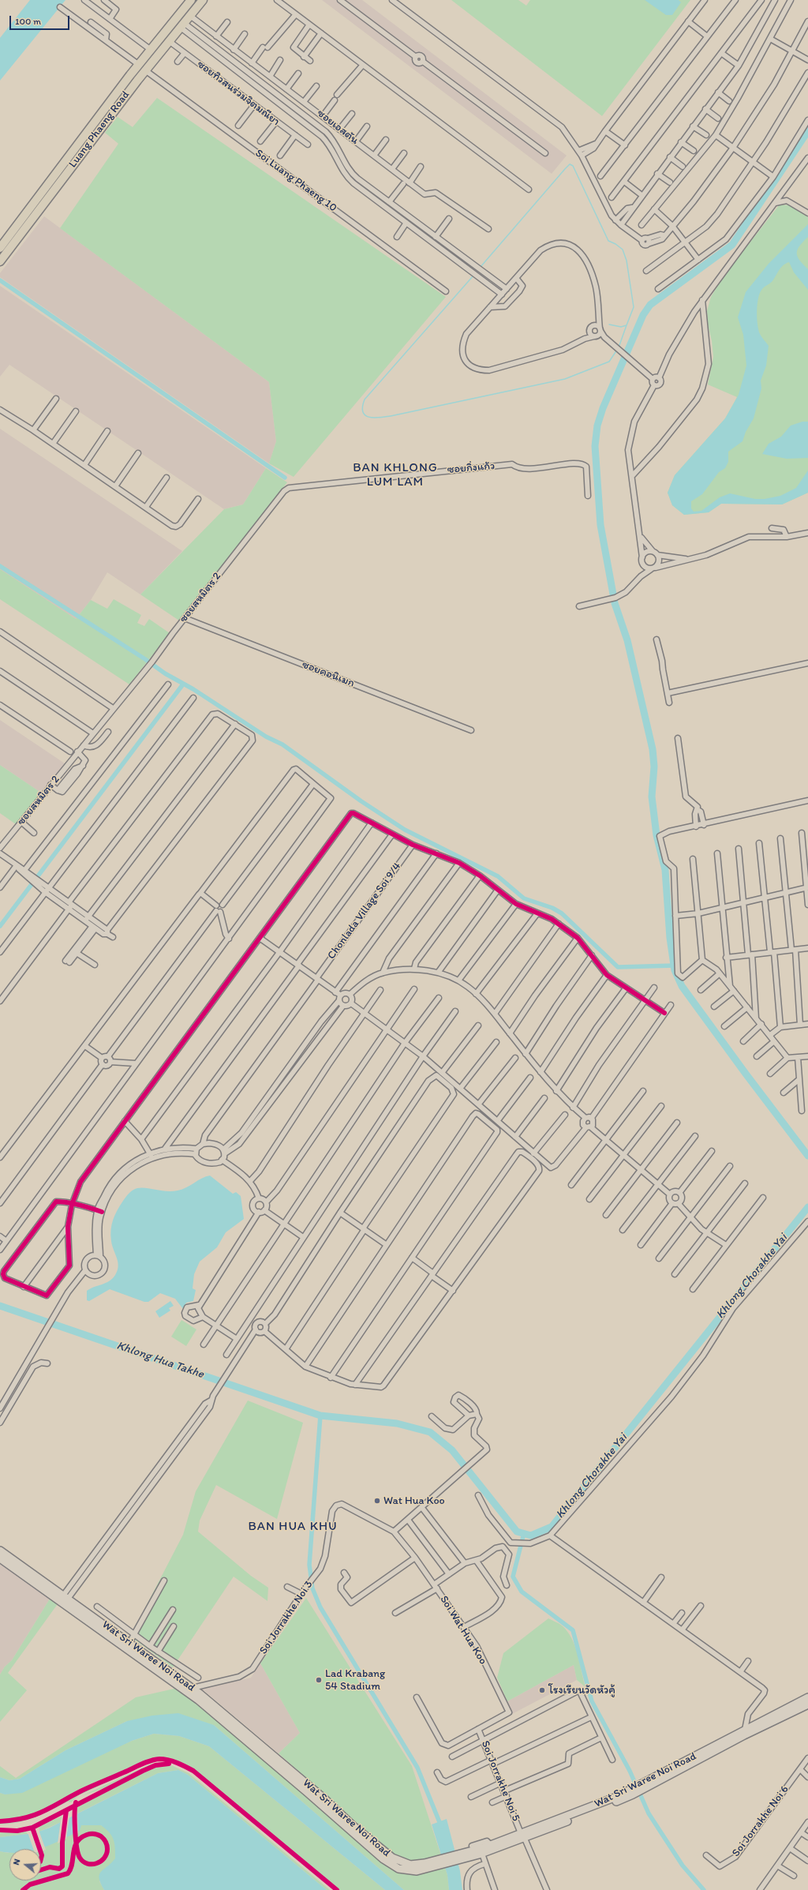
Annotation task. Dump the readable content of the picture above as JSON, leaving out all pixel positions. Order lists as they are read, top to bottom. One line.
{"streets":{"main road":["Luang Phaeng Road","Wat Sri Waree Noi Road"],"street":["ซอยทิวสนร่วมจิตมณียา","ซอยเอสตัน","Soi Luang Phaeng 10","ซอยกิ่งแก้ว","ซอยสหมิตร 2","ซอยคอนิเมก","Chonlada Village Soi 9/4","Soi Jorrakhe Noi 3","Soi Wat Hua Koo","Soi Jorrakhe Noi 5","Soi Jorrakhe Noi 6"]},"crossings":[["ซอยทิวสนร่วมจิตมณียา","Luang Phaeng Road"],["ซอยเอสตัน","Luang Phaeng Road"],["Luang Phaeng Road","Soi Luang Phaeng 10"],["ซอยกิ่งแก้ว","ซอยสหมิตร 2"],["ซอยสหมิตร 2","ซอยคอนิเมก"],["Soi Jorrakhe Noi 3","Soi Wat Hua Koo"],["Soi Jorrakhe Noi 3","Wat Sri Waree Noi Road"],["Soi Wat Hua Koo","Soi Jorrakhe Noi 5"],["Wat Sri Waree Noi Road","Soi Jorrakhe Noi 5"]],"districts":["BAN KHLONG LUM LAM","BAN HUA KHU"],"water":["Khlong Chorakhe Yai","Khlong Hua Takhe"],"places":["Wat Hua Koo","Lad Krabang 54 Stadium","โรงเรียนวัดหัวคู้"],"scale_bar":"100 m","north":"left"}
